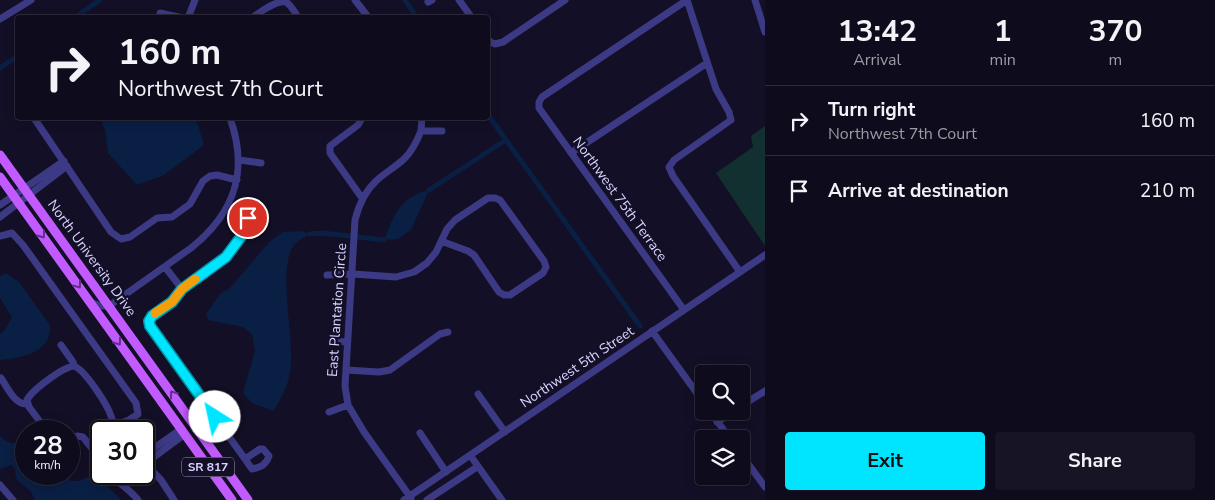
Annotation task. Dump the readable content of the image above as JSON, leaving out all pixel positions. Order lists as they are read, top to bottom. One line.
{"streets":{"main road":["North University Drive","SR 817"],"street":["Northwest 75th Terrace","East Plantation Circle","Northwest 5th Street"]},"crossings":[["Northwest 75th Terrace","Northwest 5th Street"],["East Plantation Circle","Northwest 5th Street"]],"page":{"eta":["13:42","Arrival","1","min","370","m"],"turn":["160 m","Northwest 7th Court"],"list":[{"name":"Turn right","note":"Northwest 7th Court","value":"160 m"},{"name":"Arrive at destination","value":"210 m"}],"speed":"28 km/h","limit":"30","buttons":["Exit","Share"]}}
